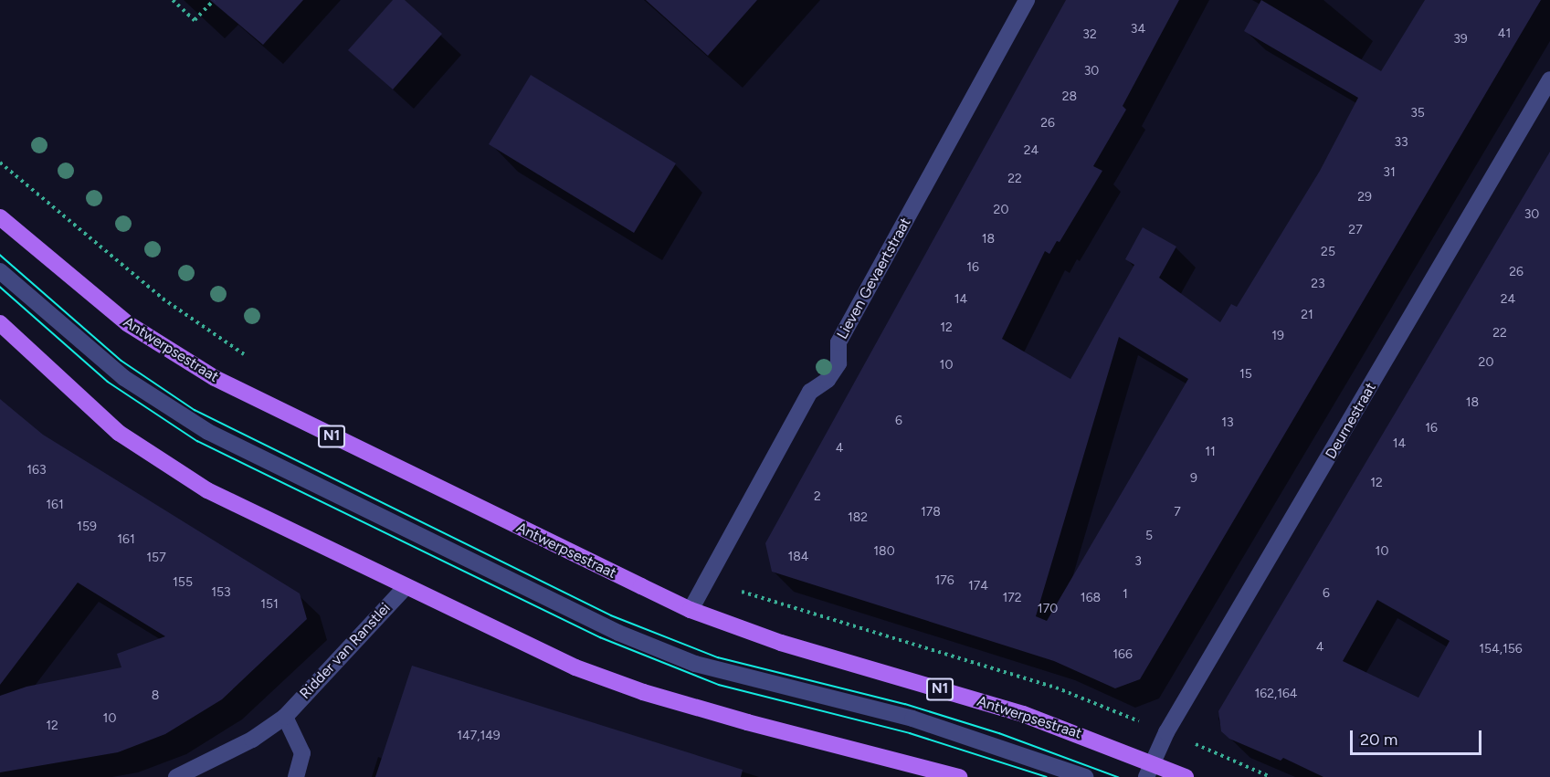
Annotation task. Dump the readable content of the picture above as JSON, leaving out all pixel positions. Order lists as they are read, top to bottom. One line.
{"streets":{"main road":["Antwerpsestraat","N1"],"street":["Lieven Gevaertstraat","Deurnestraat","Ridder van Ranstlei"]},"crossings":[["Lieven Gevaertstraat","Antwerpsestraat"],["Antwerpsestraat","Deurnestraat"]],"house_numbers":["34","41","32","39","30","28","35","26","33","24","31","22","29","20","30","27","18","25","16","26","23","14","24","21","12","22","19","20","10","15","18","6","13","16","14","4","11","163","9","12","2","161","178","7","182","159","5","161","180","10","184","157","3","176","155","174","153","6","1","172","168","151","170","4","154,156","166","162,164","8","10","12","147,149"],"scale_bar":"20 m"}
